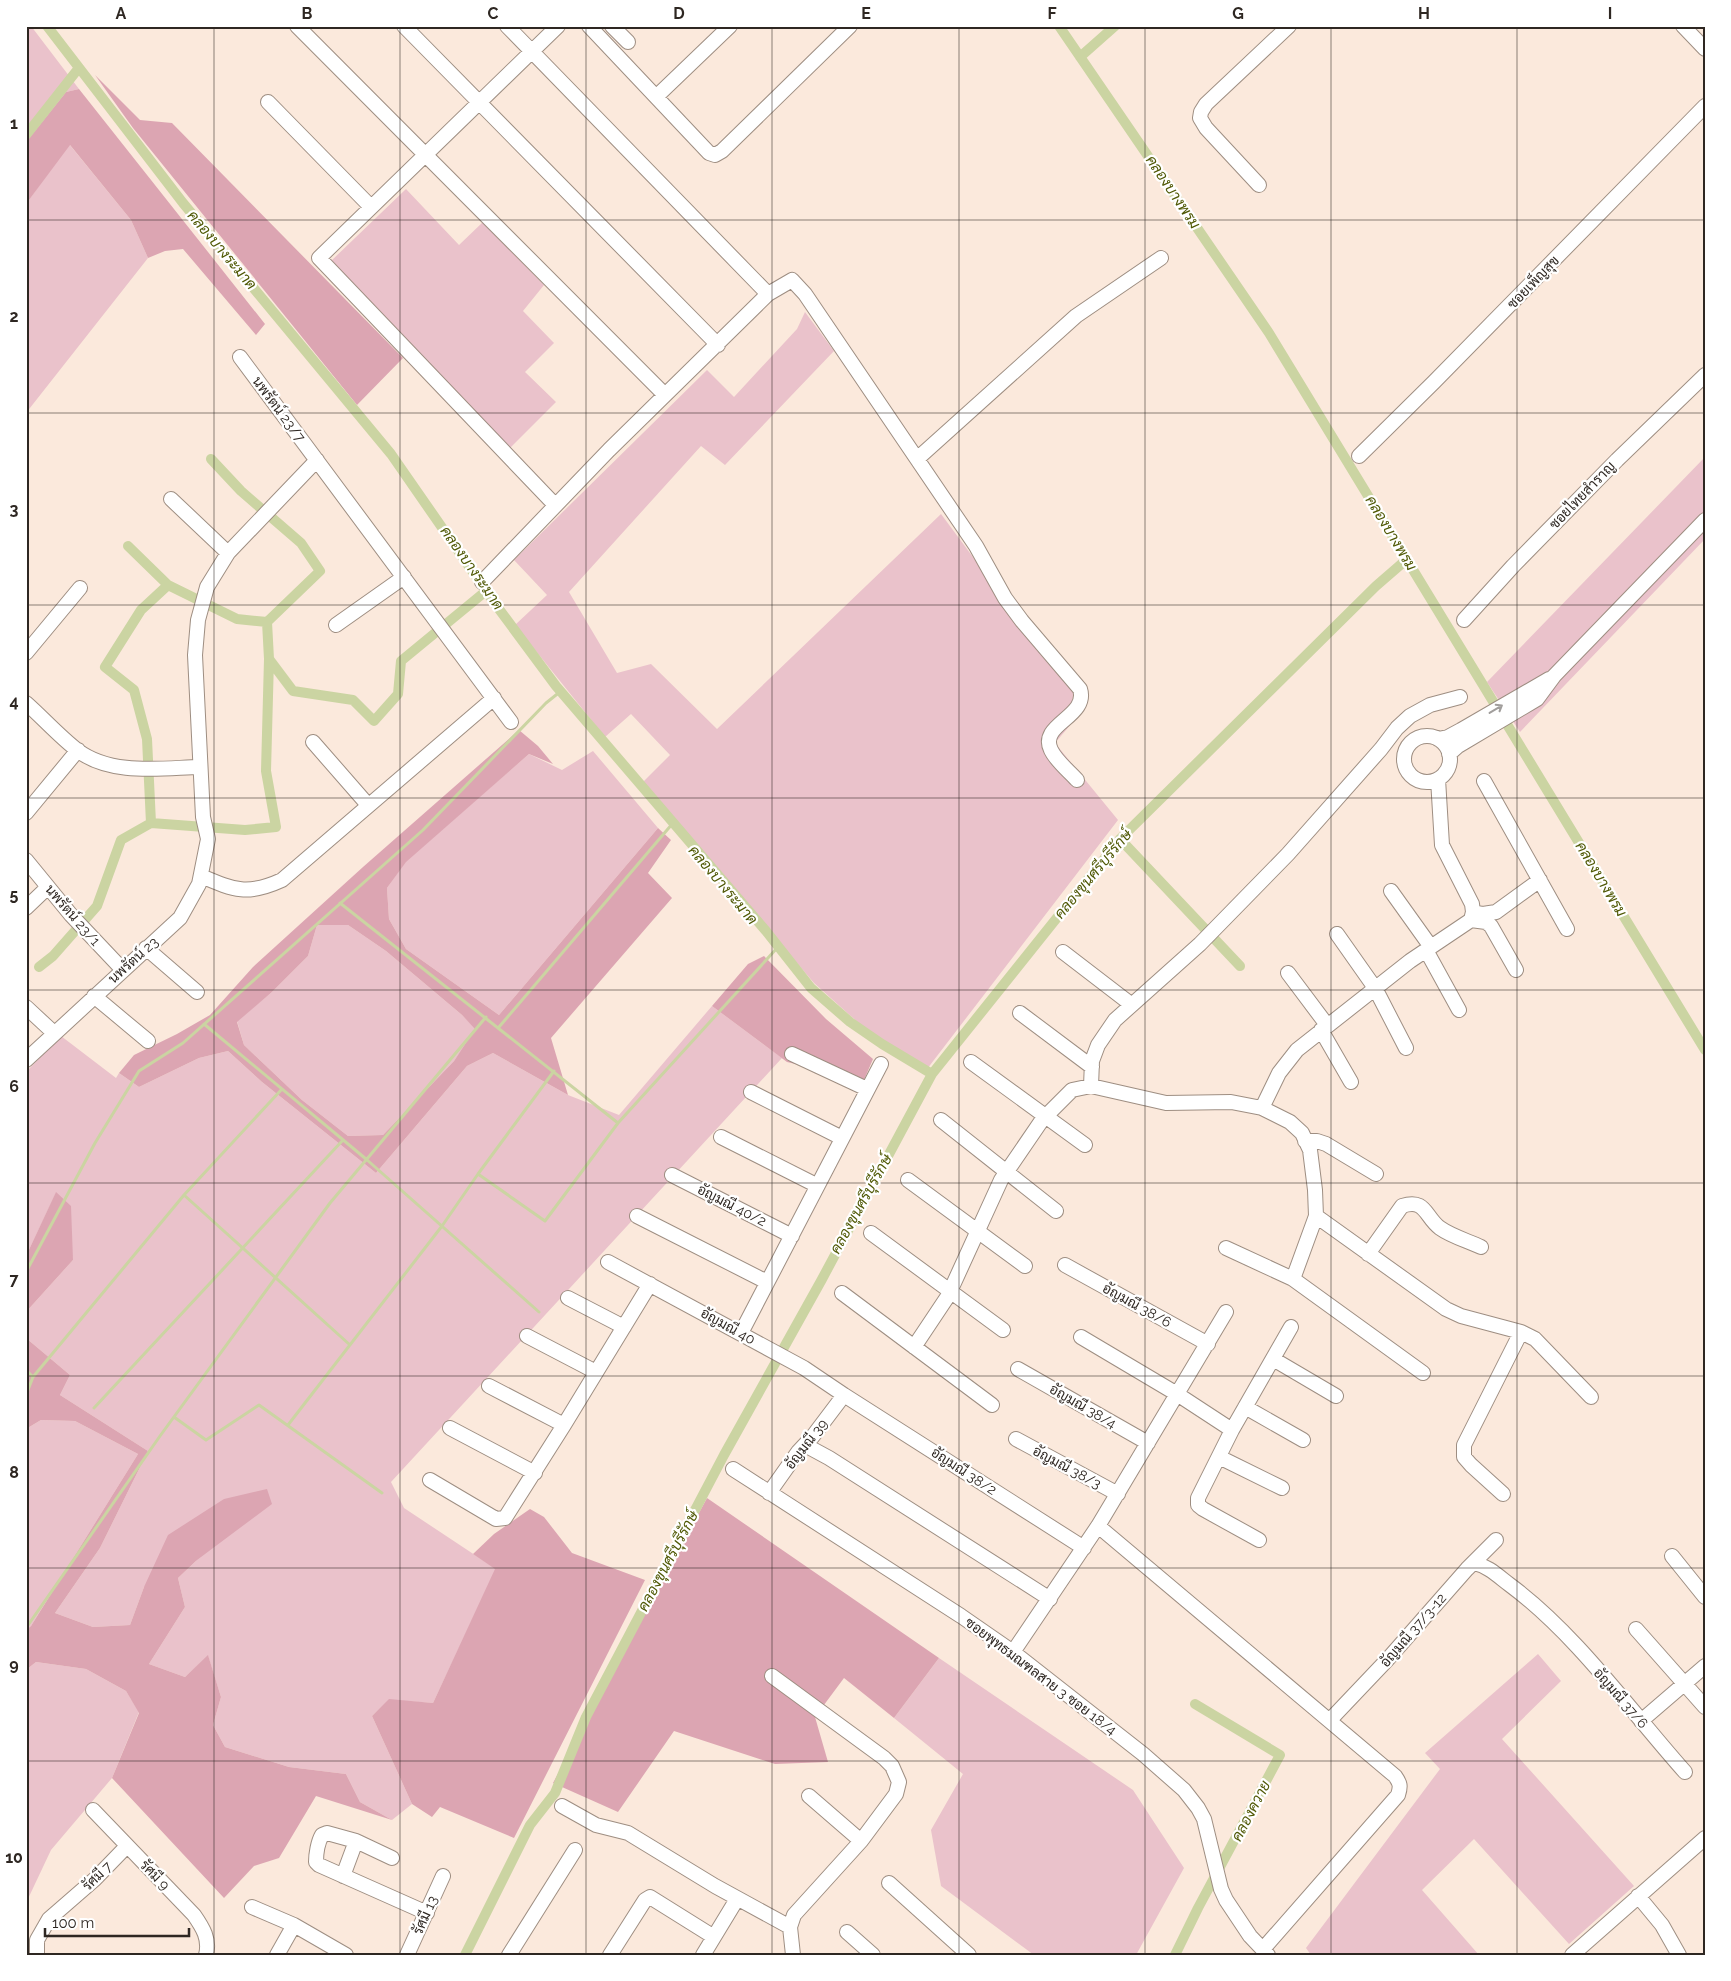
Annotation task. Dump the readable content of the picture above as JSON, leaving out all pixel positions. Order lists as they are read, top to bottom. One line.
{"streets":{"street":["ซอยเพ็ญสุข","นพรัตน์ 23/7","ซอยไทยสำราญ","นพรัตน์ 23/1","นพรัตน์ 23","อัญมณี 40/2","อัญมณี 38/6","อัญมณี 40","อัญมณี 38/4","อัญมณี 39","อัญมณี 38/3","อัญมณี 38/2","อัญมณี 37/3-12","ซอยพุทธมณฑลสาย 3 ซอย 18/4","อัญมณี 37/6","รัศมี 9","รัศมี 7","รัศมี 13"]},"crossings":[["นพรัตน์ 23/1","นพรัตน์ 23"],["อัญมณี 40","อัญมณี 39"],["อัญมณี 40","อัญมณี 38/2"],["อัญมณี 39","อัญมณี 38/2"],["อัญมณี 39","ซอยพุทธมณฑลสาย 3 ซอย 18/4"],["อัญมณี 37/3-12","อัญมณี 37/6"],["รัศมี 9","รัศมี 7"]],"water":["คลองบางพรม","คลองบางระมาด","คลองขุนศรีบุรีรักษ์","คลองควาย"],"scale_bar":"100 m","grid":{"columns":["A","B","C","D","E","F","G","H","I"],"rows":["1","2","3","4","5","6","7","8","9","10"]}}
